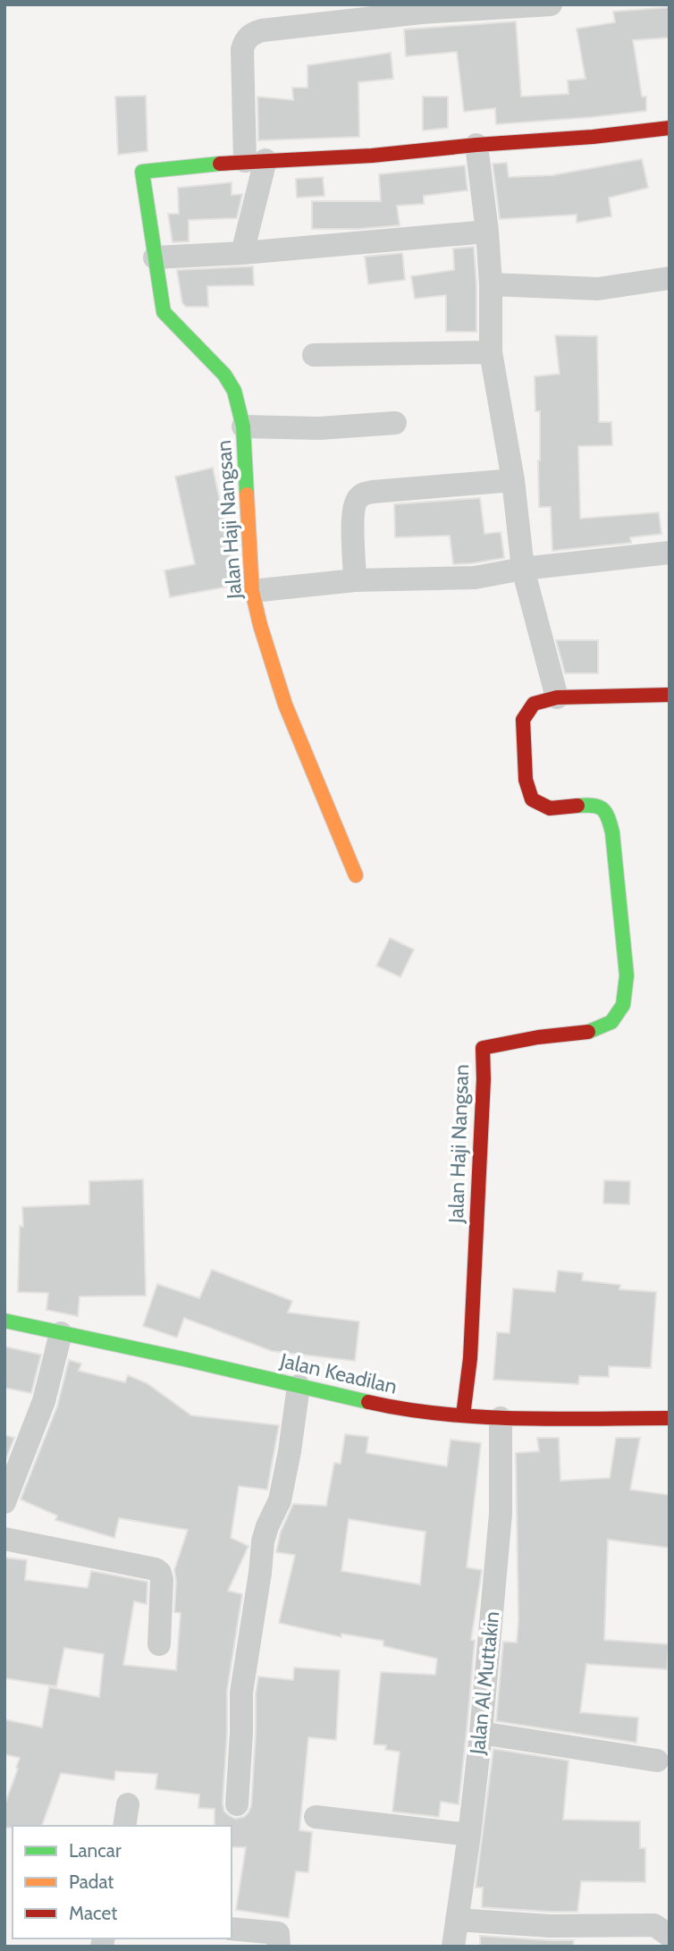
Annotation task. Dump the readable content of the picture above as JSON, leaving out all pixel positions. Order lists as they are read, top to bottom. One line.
{"streets":{"street":["Jalan Haji Nangsan","Jalan Keadilan","Jalan Al Muttakin"]},"crossings":[["Jalan Haji Nangsan","Jalan Keadilan"],["Jalan Keadilan","Jalan Al Muttakin"]],"legend":["Lancar","Padat","Macet"]}
